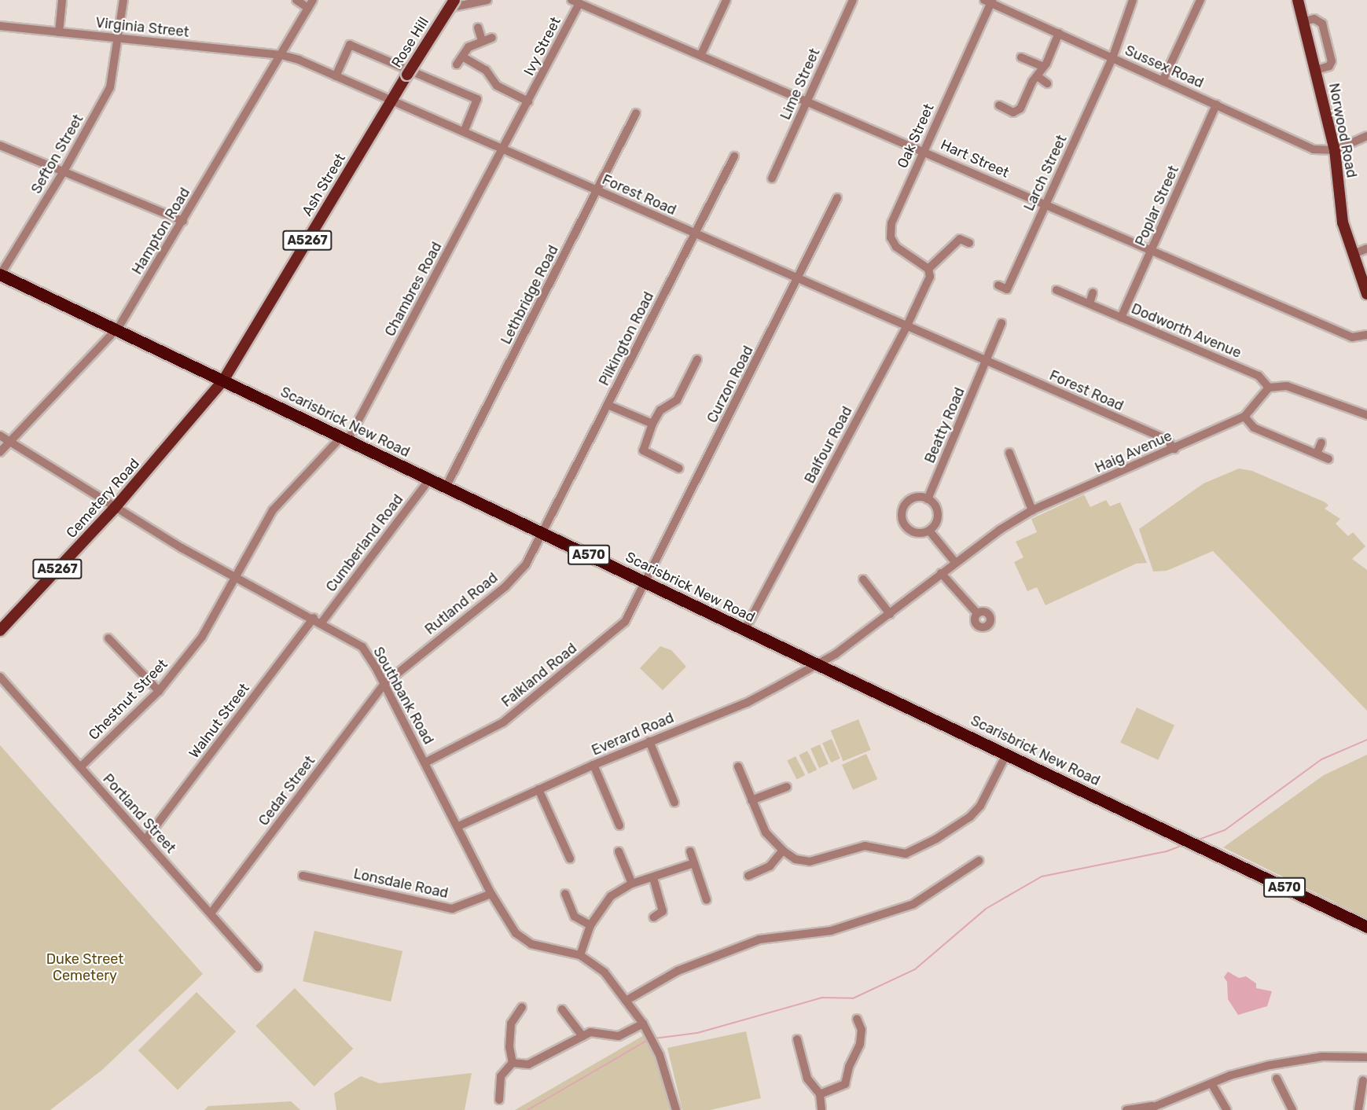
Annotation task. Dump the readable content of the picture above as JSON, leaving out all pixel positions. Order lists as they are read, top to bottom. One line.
{"streets":{"highway":["Scarisbrick New Road","A570"],"main road":["Rose Hill","Norwood Road","Ash Street","A5267","Cemetery Road"],"street":["Virginia Street","Ivy Street","Sussex Road","Lime Street","Oak Street","Sefton Street","Hart Street","Larch Street","Forest Road","Poplar Street","Hampton Road","Chambres Road","Lethbridge Road","Dodworth Avenue","Pilkington Road","Curzon Road","Beatty Road","Balfour Road","Haig Avenue","Cumberland Road","Rutland Road","Falkland Road","Southbank Road","Chestnut Street","Walnut Street","Everard Road","Cedar Street","Portland Street","Lonsdale Road"]},"crossings":[["Virginia Street","Sefton Street"],["Virginia Street","Forest Road"],["Virginia Street","Hampton Road"],["Rose Hill","Ash Street"],["Rose Hill","Forest Road"],["Ivy Street","Hart Street"],["Ivy Street","Forest Road"],["Ivy Street","Chambres Road"],["Sussex Road","Norwood Road"],["Sussex Road","Oak Street"],["Sussex Road","Larch Street"],["Sussex Road","Poplar Street"],["Lime Street","Hart Street"],["Oak Street","Hart Street"],["Oak Street","Balfour Road"],["Sefton Street","Scarisbrick New Road"],["Hart Street","Larch Street"],["Hart Street","Poplar Street"],["Ash Street","Forest Road"],["Ash Street","Scarisbrick New Road"],["Ash Street","Cemetery Road"],["Forest Road","Hampton Road"],["Forest Road","Chambres Road"],["Forest Road","Lethbridge Road"],["Forest Road","Pilkington Road"],["Forest Road","Curzon Road"],["Forest Road","Beatty Road"],["Forest Road","Balfour Road"],["Forest Road","Haig Avenue"],["Poplar Street","Dodworth Avenue"],["Hampton Road","Scarisbrick New Road"],["Hampton Road","Southbank Road"],["Chambres Road","Scarisbrick New Road"],["Chambres Road","Southbank Road"],["Chambres Road","Chestnut Street"],["Lethbridge Road","Scarisbrick New Road"],["Dodworth Avenue","Haig Avenue"],["Pilkington Road","Scarisbrick New Road"],["Pilkington Road","Rutland Road"],["Curzon Road","Scarisbrick New Road"],["Curzon Road","Falkland Road"],["Scarisbrick New Road","Balfour Road"],["Scarisbrick New Road","Haig Avenue"],["Scarisbrick New Road","Cemetery Road"],["Scarisbrick New Road","Cumberland Road"],["Scarisbrick New Road","Rutland Road"],["Scarisbrick New Road","Falkland Road"],["Scarisbrick New Road","Everard Road"],["Haig Avenue","Everard Road"],["Cemetery Road","Southbank Road"],["Cumberland Road","Southbank Road"],["Cumberland Road","Walnut Street"],["Rutland Road","Southbank Road"],["Rutland Road","Cedar Street"],["Falkland Road","Southbank Road"],["Southbank Road","Chestnut Street"],["Southbank Road","Walnut Street"],["Southbank Road","Everard Road"],["Southbank Road","Cedar Street"],["Southbank Road","Lonsdale Road"],["Chestnut Street","Portland Street"],["Walnut Street","Portland Street"],["Cedar Street","Portland Street"]],"parks":["Duke Street Cemetery"]}
